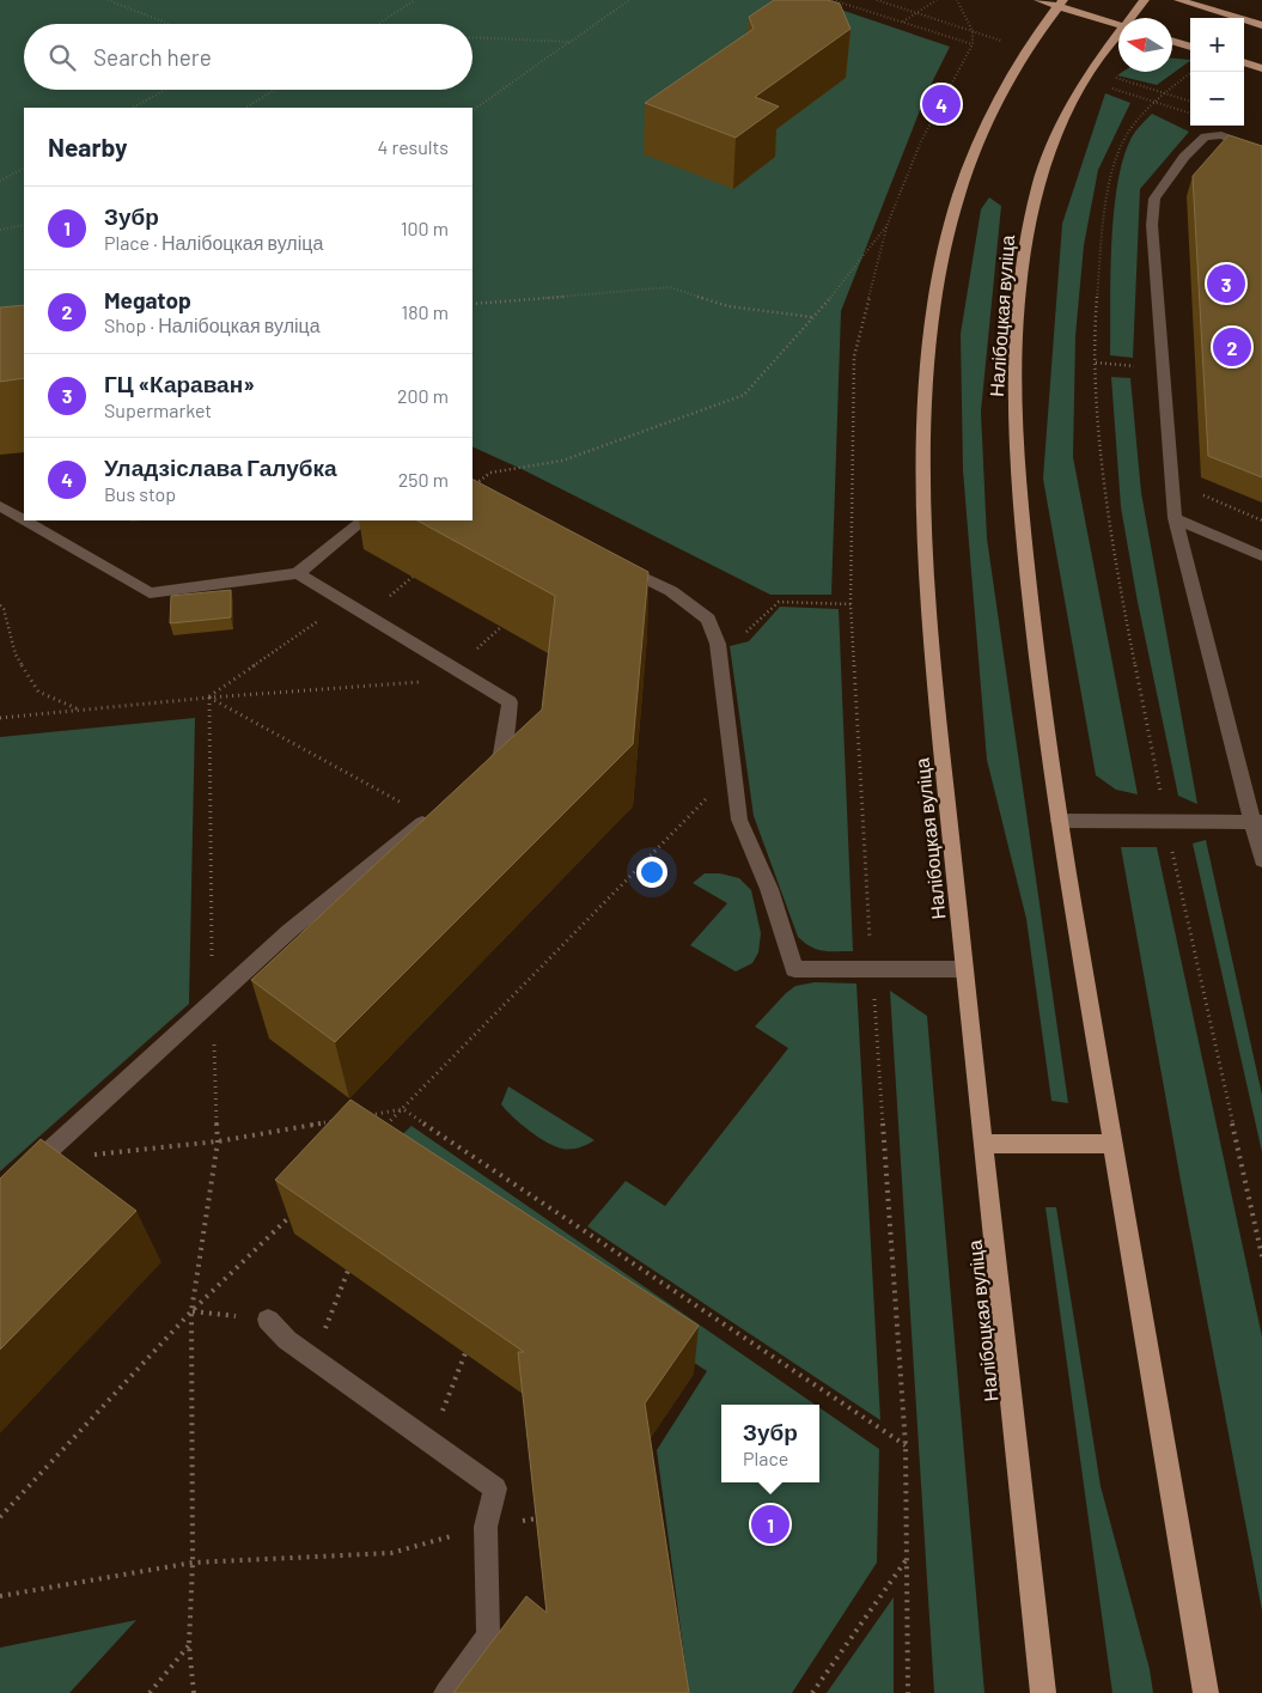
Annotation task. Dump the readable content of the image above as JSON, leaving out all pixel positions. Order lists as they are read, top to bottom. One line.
{"streets":{"main road":["Налібоцкая вуліца"]},"north":"left","page":{"map_buttons":["+","−"],"search":"Search here","pins":["4","3","2","1"],"heading":["Nearby","4 results"],"list":[{"mark":"1","name":"Зубр","note":"Place · Налібоцкая вуліца","value":"100 m"},{"mark":"2","name":"Megatop","note":"Shop · Налібоцкая вуліца","value":"180 m"},{"mark":"3","name":"ГЦ «Караван»","note":"Supermarket","value":"200 m"},{"mark":"4","name":"Уладзіслава Галубка","note":"Bus stop","value":"250 m"}],"popup":["Зубр","Place"]}}
